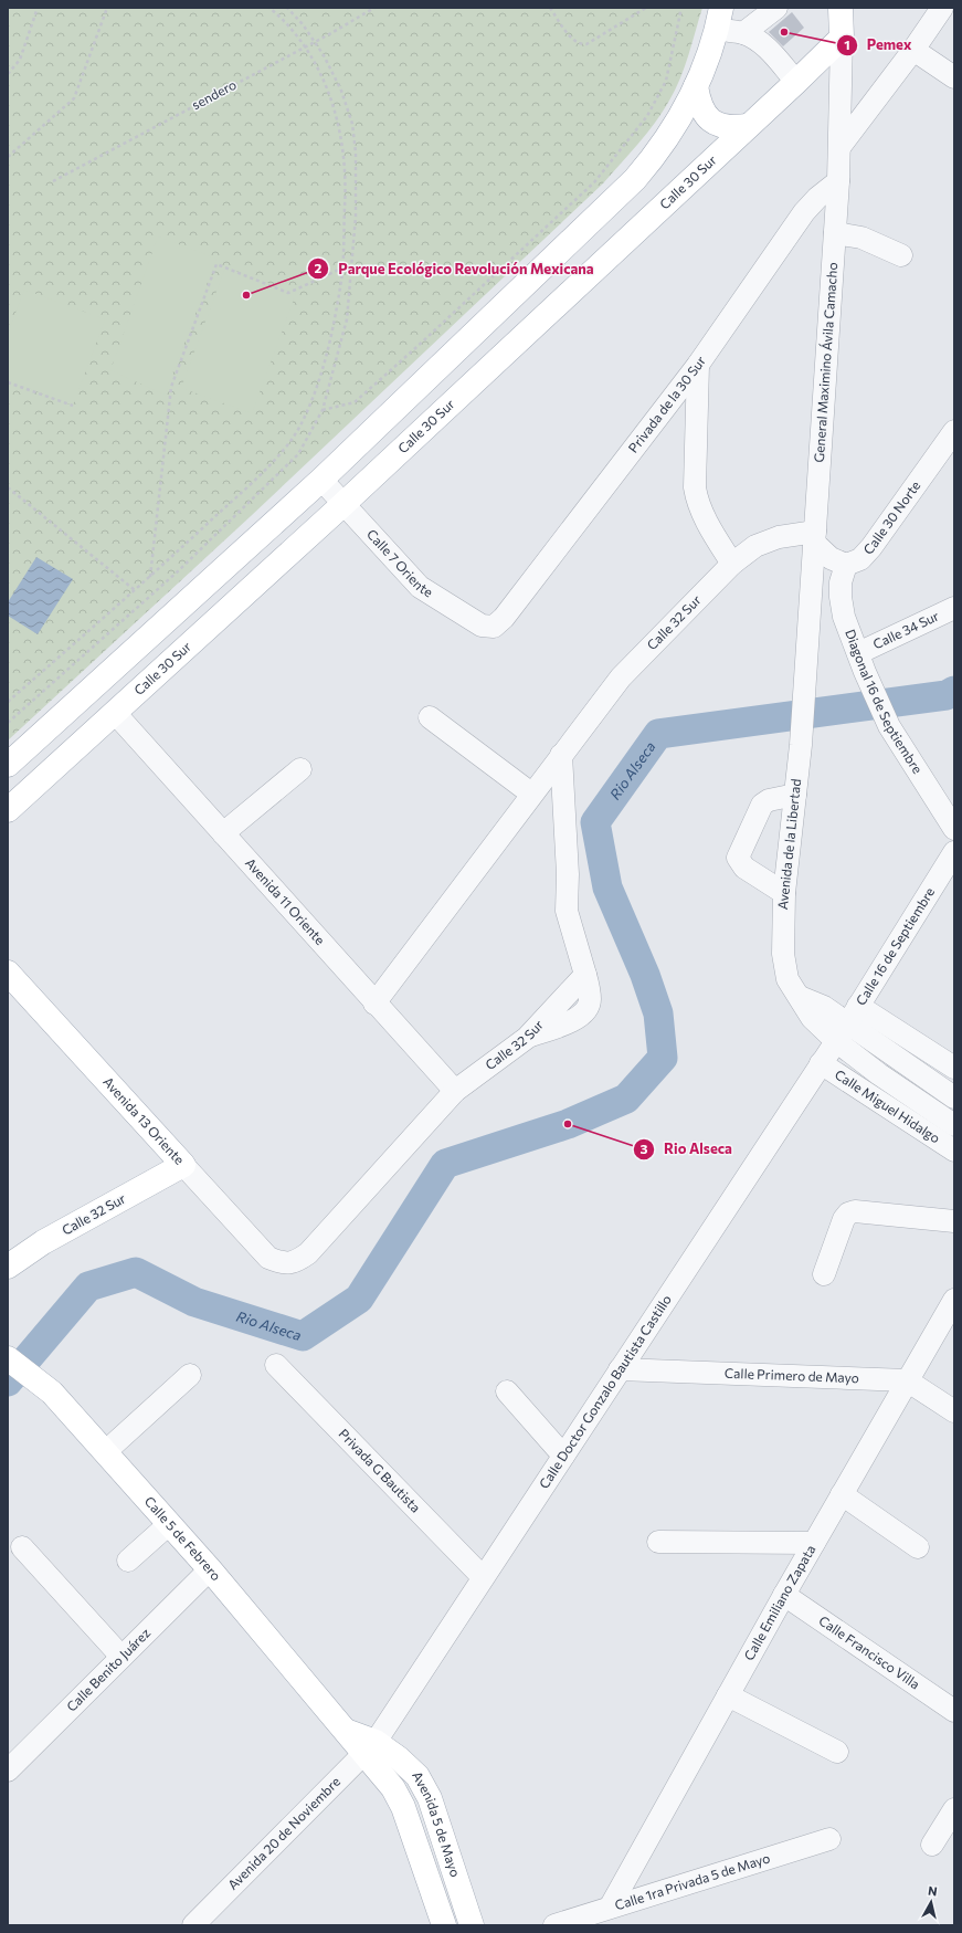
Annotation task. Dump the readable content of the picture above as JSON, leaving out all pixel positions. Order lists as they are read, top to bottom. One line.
{"streets":{"main road":["Calle 30 Sur","Calle 32 Sur","Avenida 13 Oriente","Calle 5 de Febrero","Avenida 5 de Mayo"],"street":["General Maximino Ávila Camacho","Privada de la 30 Sur","Calle 30 Norte","Calle 7 Oriente","Calle 34 Sur","Diagonal 16 de Septiembre","Avenida de la Libertad","Avenida 11 Oriente","Calle 16 de Septiembre","Calle Miguel Hidalgo","Calle Primero de Mayo","Calle Doctor Gonzalo Bautista Castillo","Privada G Bautista","Calle Emiliano Zapata","Calle Francisco Villa","Calle Benito Juárez","Avenida 20 de Noviembre","Calle 1ra Privada 5 de Mayo"],"path":["sendero"]},"crossings":[["Calle 30 Sur","General Maximino Ávila Camacho"],["Calle 30 Sur","Calle 7 Oriente"],["Calle 30 Sur","Avenida 11 Oriente"],["General Maximino Ávila Camacho","Privada de la 30 Sur"],["General Maximino Ávila Camacho","Calle 32 Sur"],["General Maximino Ávila Camacho","Avenida de la Libertad"],["Privada de la 30 Sur","Calle 7 Oriente"],["Calle 30 Norte","Diagonal 16 de Septiembre"],["Calle 32 Sur","Avenida 11 Oriente"],["Calle 32 Sur","Avenida 13 Oriente"],["Calle 34 Sur","Diagonal 16 de Septiembre"],["Avenida de la Libertad","Calle 16 de Septiembre"],["Avenida de la Libertad","Calle Doctor Gonzalo Bautista Castillo"],["Calle 16 de Septiembre","Calle Doctor Gonzalo Bautista Castillo"],["Calle Miguel Hidalgo","Calle Doctor Gonzalo Bautista Castillo"],["Calle Primero de Mayo","Calle Doctor Gonzalo Bautista Castillo"],["Calle Primero de Mayo","Calle Emiliano Zapata"],["Calle Doctor Gonzalo Bautista Castillo","Privada G Bautista"],["Calle Doctor Gonzalo Bautista Castillo","Calle 5 de Febrero"],["Calle Doctor Gonzalo Bautista Castillo","Avenida 5 de Mayo"],["Calle Doctor Gonzalo Bautista Castillo","Avenida 20 de Noviembre"],["Calle 5 de Febrero","Calle Benito Juárez"],["Calle 5 de Febrero","Avenida 5 de Mayo"],["Calle 5 de Febrero","Avenida 20 de Noviembre"],["Calle Emiliano Zapata","Calle Francisco Villa"],["Calle Emiliano Zapata","Calle 1ra Privada 5 de Mayo"],["Avenida 5 de Mayo","Avenida 20 de Noviembre"]],"water":["Rio Alseca"],"places":["Pemex","Parque Ecológico Revolución Mexicana","Rio Alseca"],"north":"top"}
